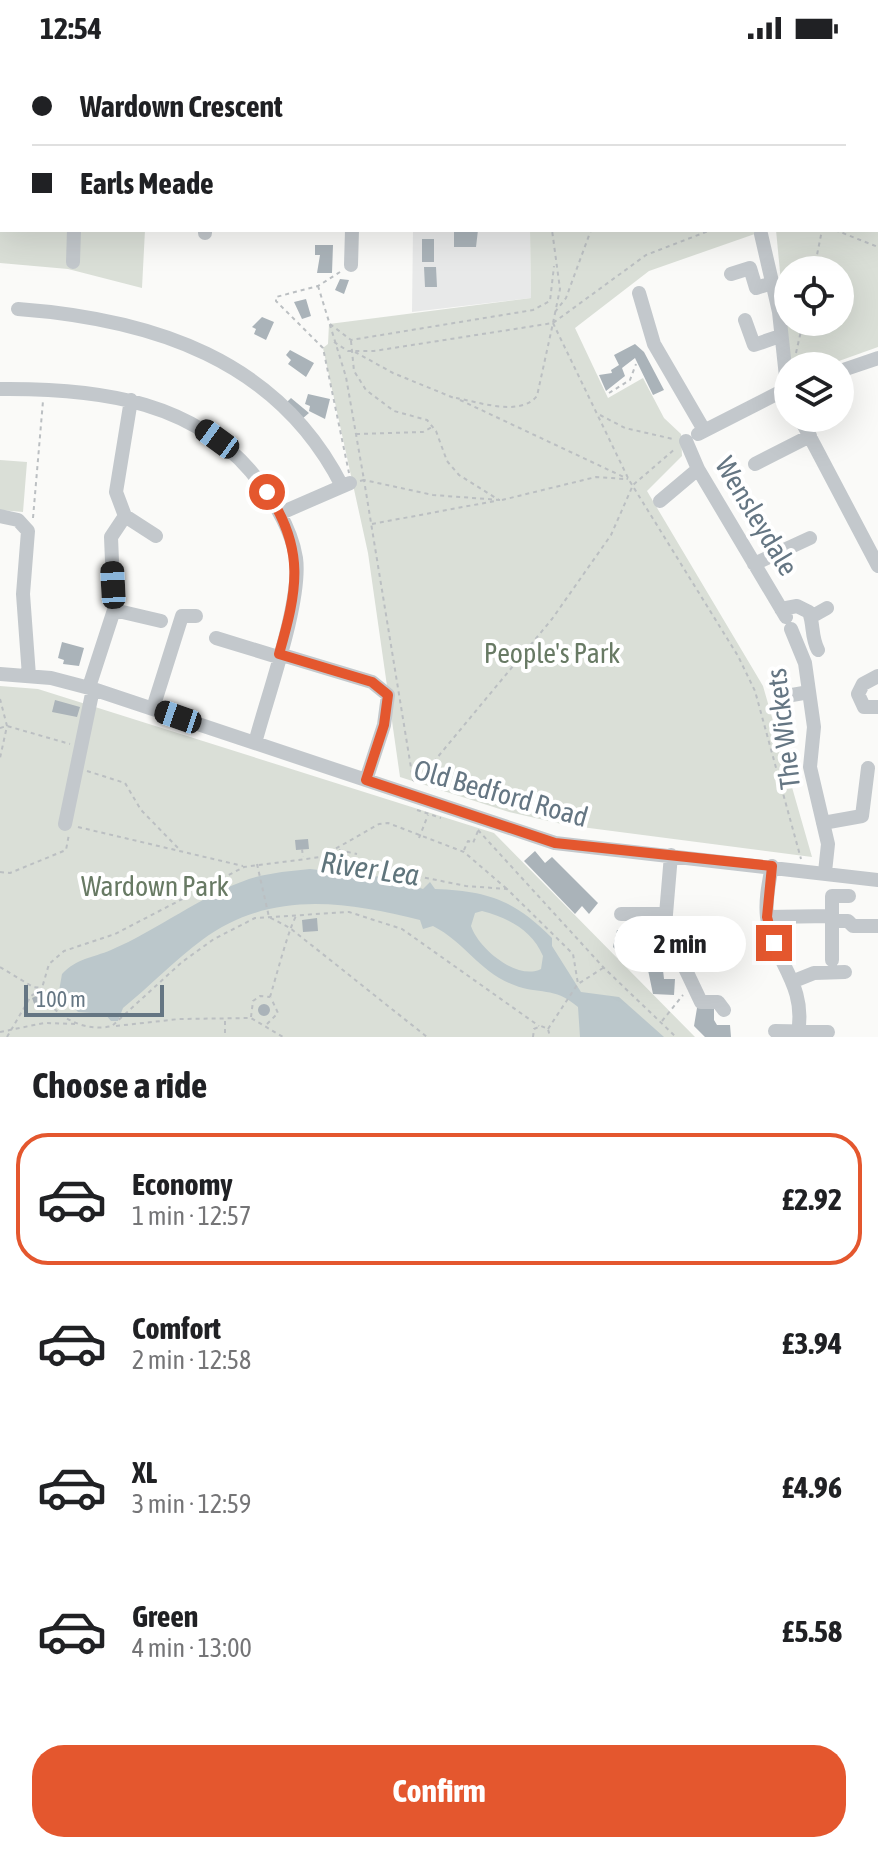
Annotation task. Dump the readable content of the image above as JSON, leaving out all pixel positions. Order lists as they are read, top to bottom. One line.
{"streets":{"street":["Wensleydale","The Wickets","Old Bedford Road"]},"crossings":[["Wensleydale","The Wickets"],["The Wickets","Old Bedford Road"]],"water":["River Lea"],"parks":["People's Park","Wardown Park"],"scale_bar":"100 m","page":{"status":"12:54","banner":["Wardown Crescent","Earls Meade"],"bubble":"2 min","scale":"100 m","heading":"Choose a ride","list":[{"name":"Economy","note":"1 min · 12:57","value":"£2.92"},{"name":"Comfort","note":"2 min · 12:58","value":"£3.94"},{"name":"XL","note":"3 min · 12:59","value":"£4.96"},{"name":"Green","note":"4 min · 13:00","value":"£5.58"}],"buttons":"Confirm"}}
